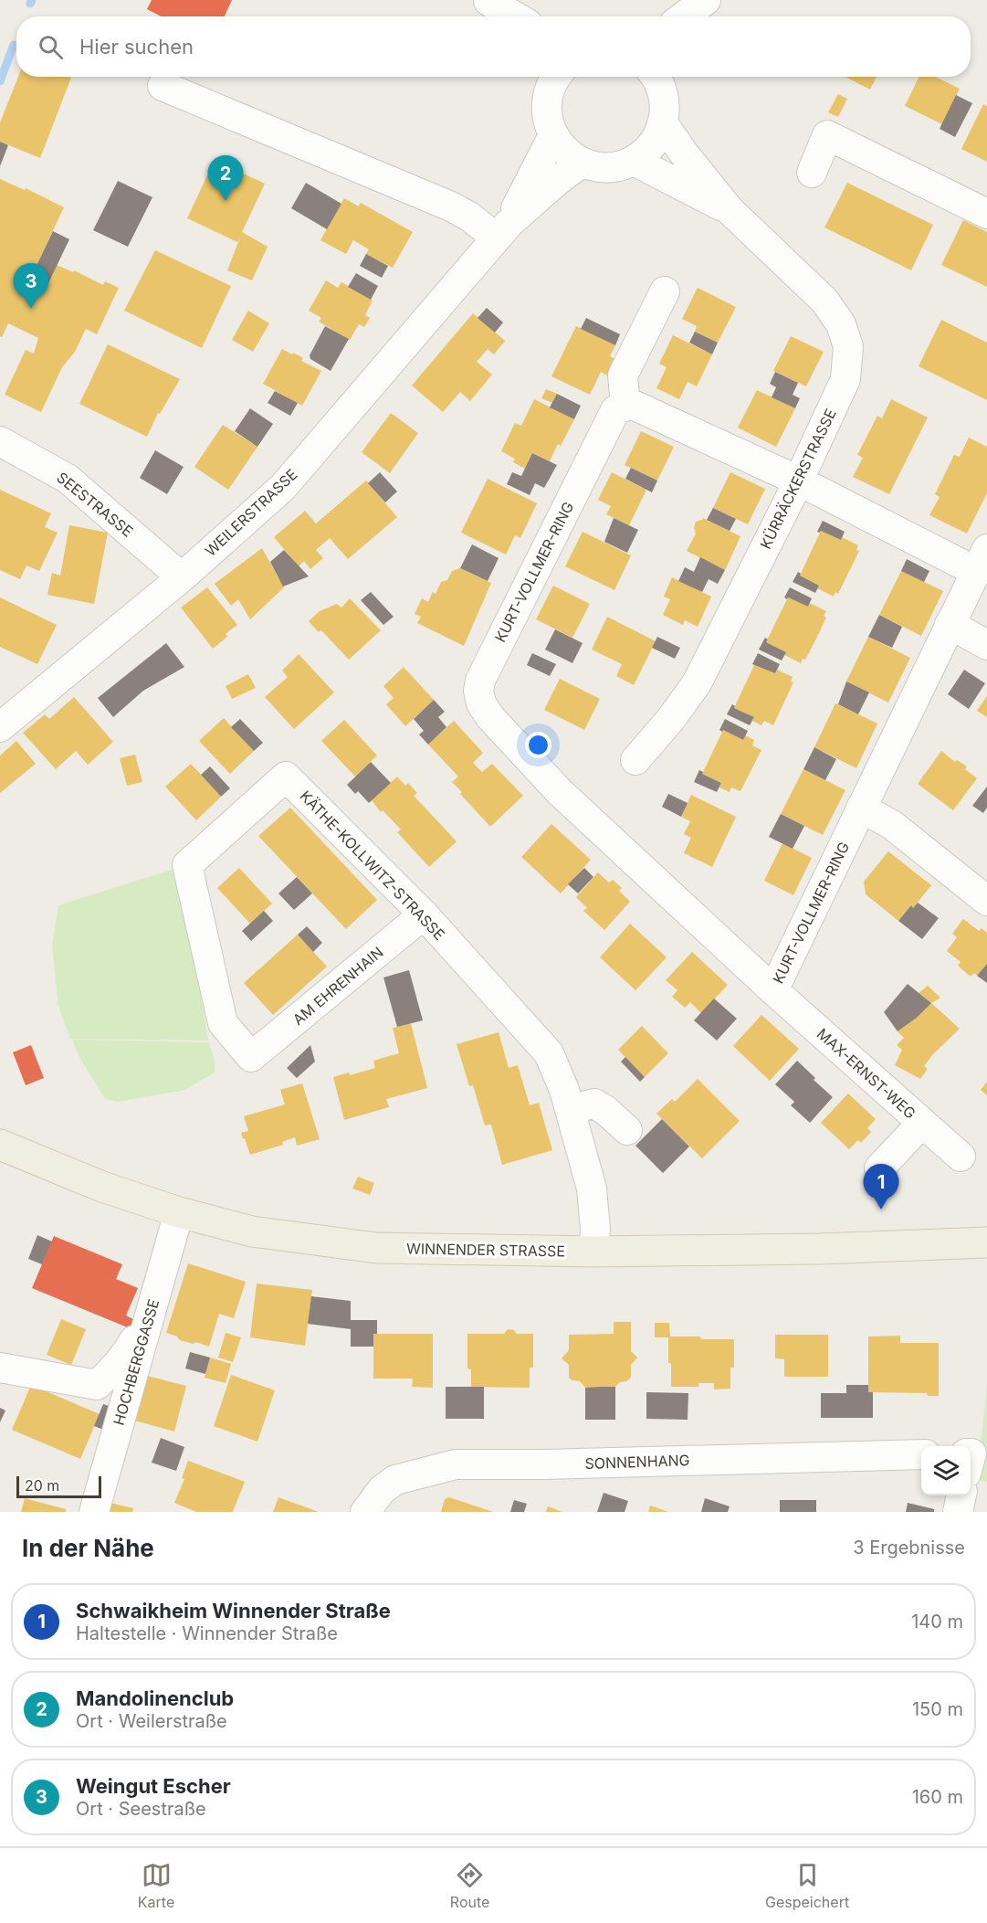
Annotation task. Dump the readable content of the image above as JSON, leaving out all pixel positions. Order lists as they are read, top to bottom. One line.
{"streets":{"main road":["WINNENDER STRASSE"],"street":["KÜRRÄCKERSTRASSE","SEESTRASSE","WEILERSTRASSE","KURT-VOLLMER-RING","KÄTHE-KOLLWITZ-STRASSE","AM EHRENHAIN","MAX-ERNST-WEG","HOCHBERGGASSE","SONNENHANG"]},"crossings":[["KÜRRÄCKERSTRASSE","KURT-VOLLMER-RING"],["SEESTRASSE","WEILERSTRASSE"],["KURT-VOLLMER-RING","MAX-ERNST-WEG"],["KÄTHE-KOLLWITZ-STRASSE","AM EHRENHAIN"],["KÄTHE-KOLLWITZ-STRASSE","WINNENDER STRASSE"],["WINNENDER STRASSE","HOCHBERGGASSE"]],"scale_bar":"20 m","page":{"search":"Hier suchen","pins":["2","3","1"],"scale":"20 m","heading":["In der Nähe","3 Ergebnisse"],"list":[{"mark":"1","name":"Schwaikheim Winnender Straße","note":"Haltestelle · Winnender Straße","value":"140 m"},{"mark":"2","name":"Mandolinenclub","note":"Ort · Weilerstraße","value":"150 m"},{"mark":"3","name":"Weingut Escher","note":"Ort · Seestraße","value":"160 m"}],"nav":["Karte","Route","Gespeichert"]}}
